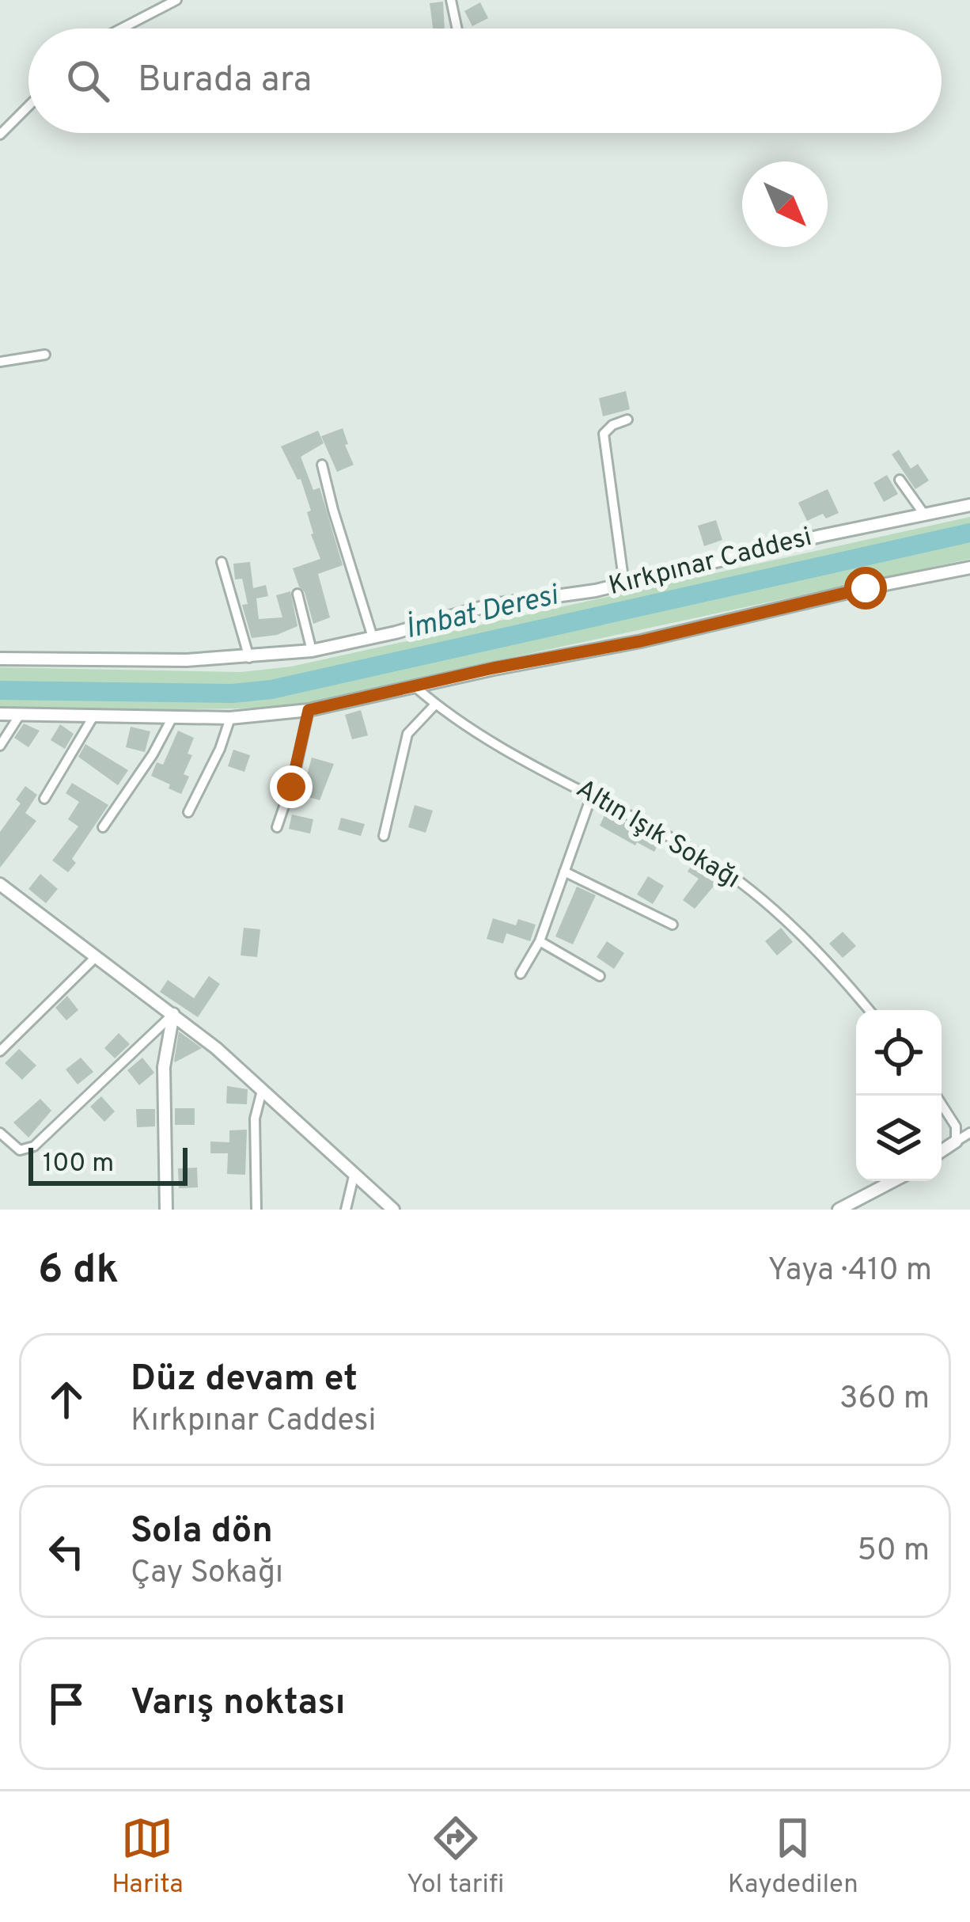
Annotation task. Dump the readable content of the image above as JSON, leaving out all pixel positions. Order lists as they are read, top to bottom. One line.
{"streets":{"street":["Kırkpınar Caddesi","Altın Işık Sokağı"]},"water":["İmbat Deresi"],"scale_bar":"100 m","north":"bottom right","page":{"search":"Burada ara","scale":"100 m","heading":["6 dk","Yaya · 410 m"],"list":[["Düz devam et","Kırkpınar Caddesi","360 m"],["Sola dön","Çay Sokağı","50 m"],"Varış noktası"],"nav":["Harita","Yol tarifi","Kaydedilen"]}}
